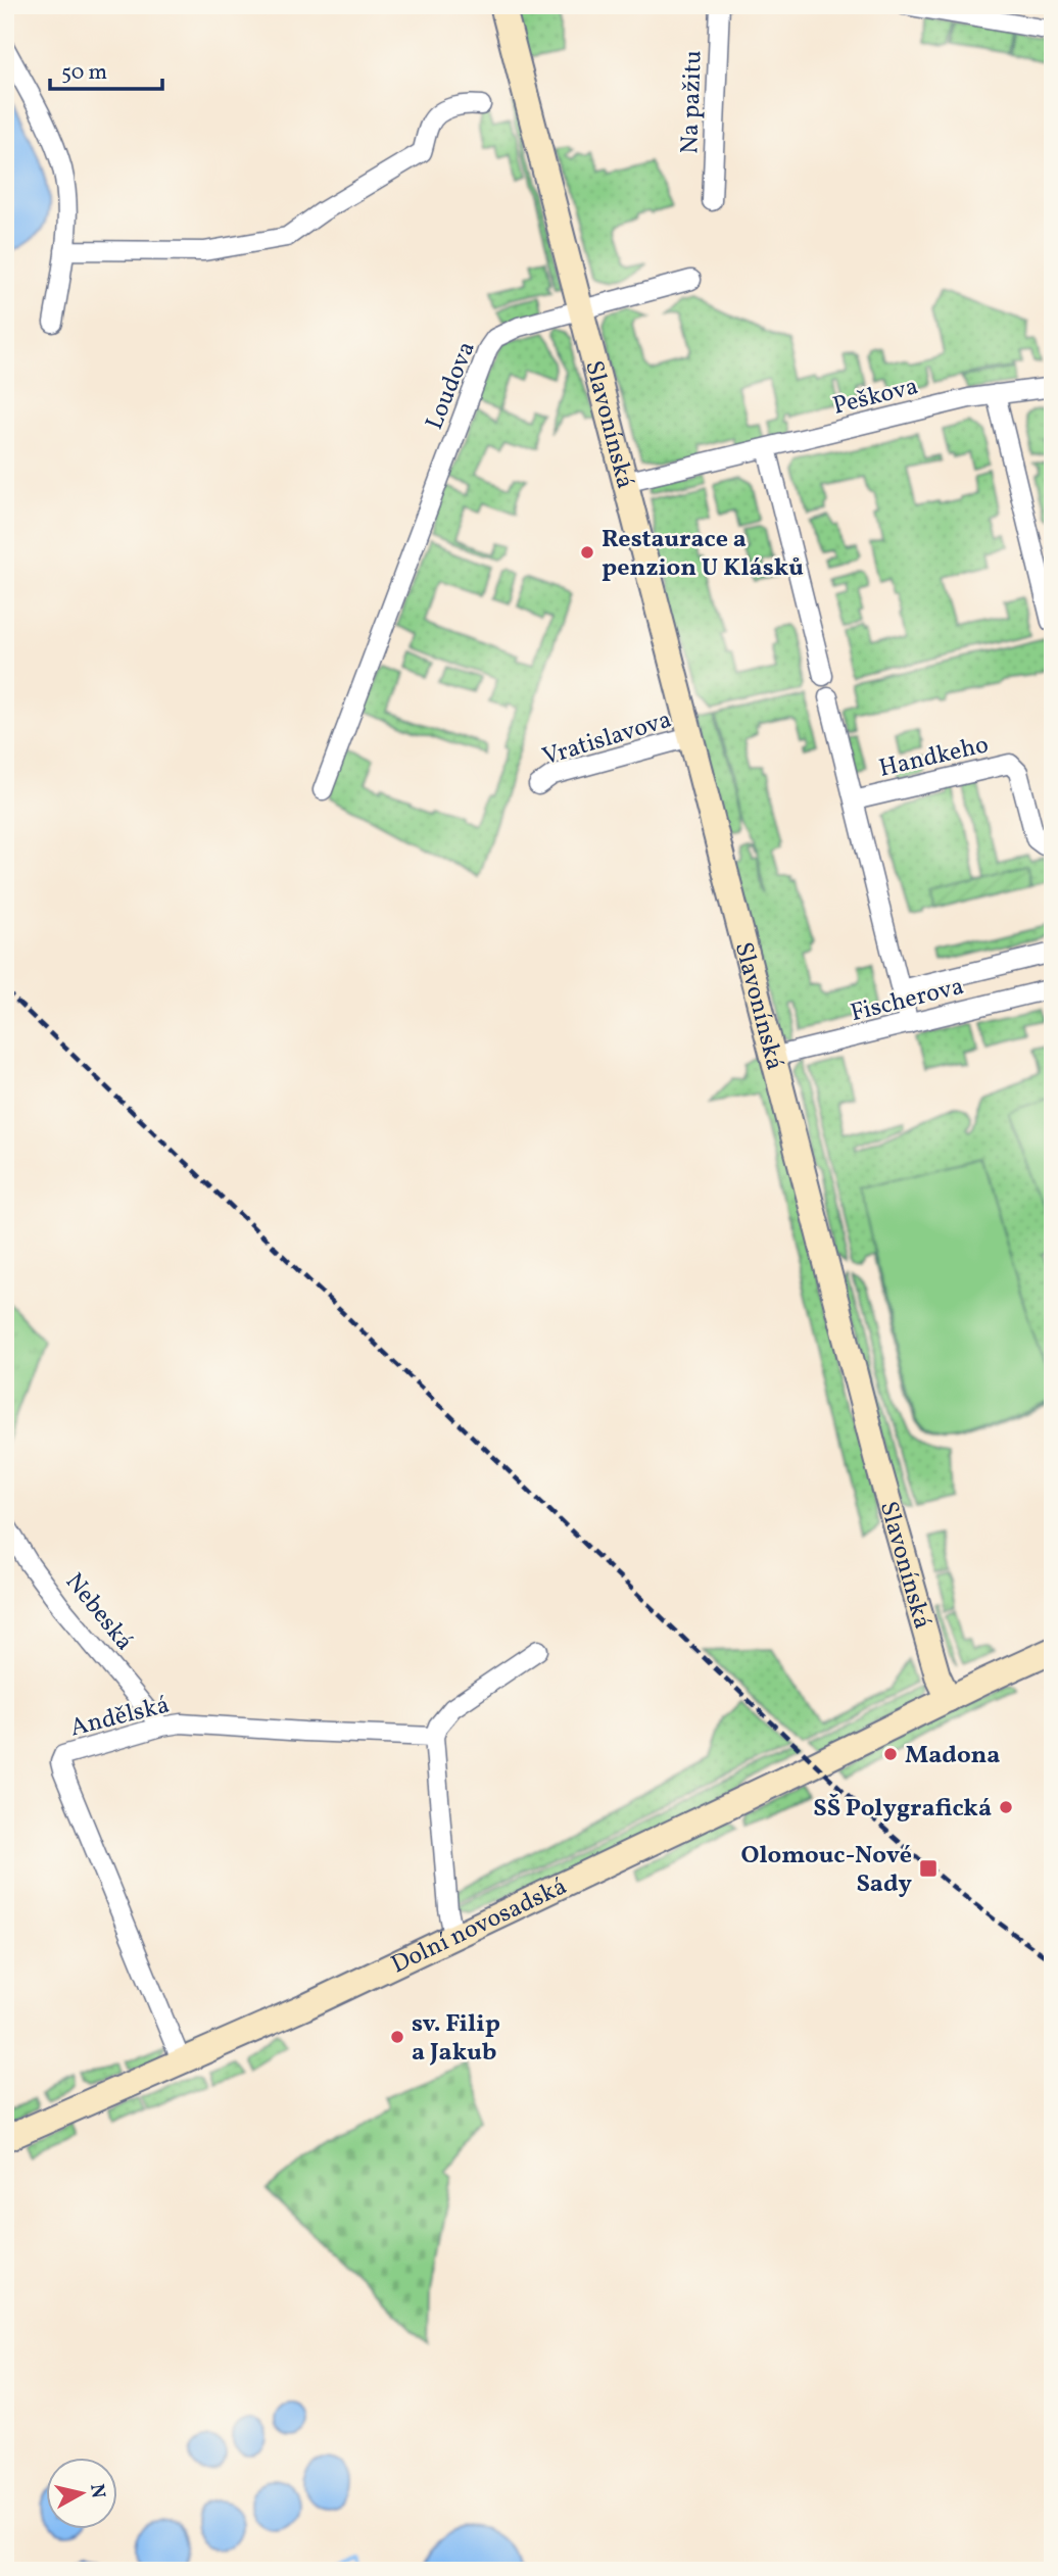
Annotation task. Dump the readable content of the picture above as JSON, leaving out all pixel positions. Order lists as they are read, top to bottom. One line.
{"streets":{"main road":["Slavonínská","Dolní novosadská"],"street":["Na pažitu","Loudova","Peškova","Vratislavova","Handkeho","Fischerova","Nebeská","Andělská"]},"crossings":[["Loudova","Slavonínská"],["Peškova","Slavonínská"],["Slavonínská","Vratislavova"],["Slavonínská","Fischerova"],["Slavonínská","Dolní novosadská"],["Handkeho","Fischerova"],["Nebeská","Andělská"],["Andělská","Dolní novosadská"]],"places":{"other":["Restaurace a penzion U Klásků","Madona","SŠ Polygrafická","sv. Filip a Jakub"],"transit":["Olomouc-Nové Sady"]},"scale_bar":"50 m","north":"right"}
